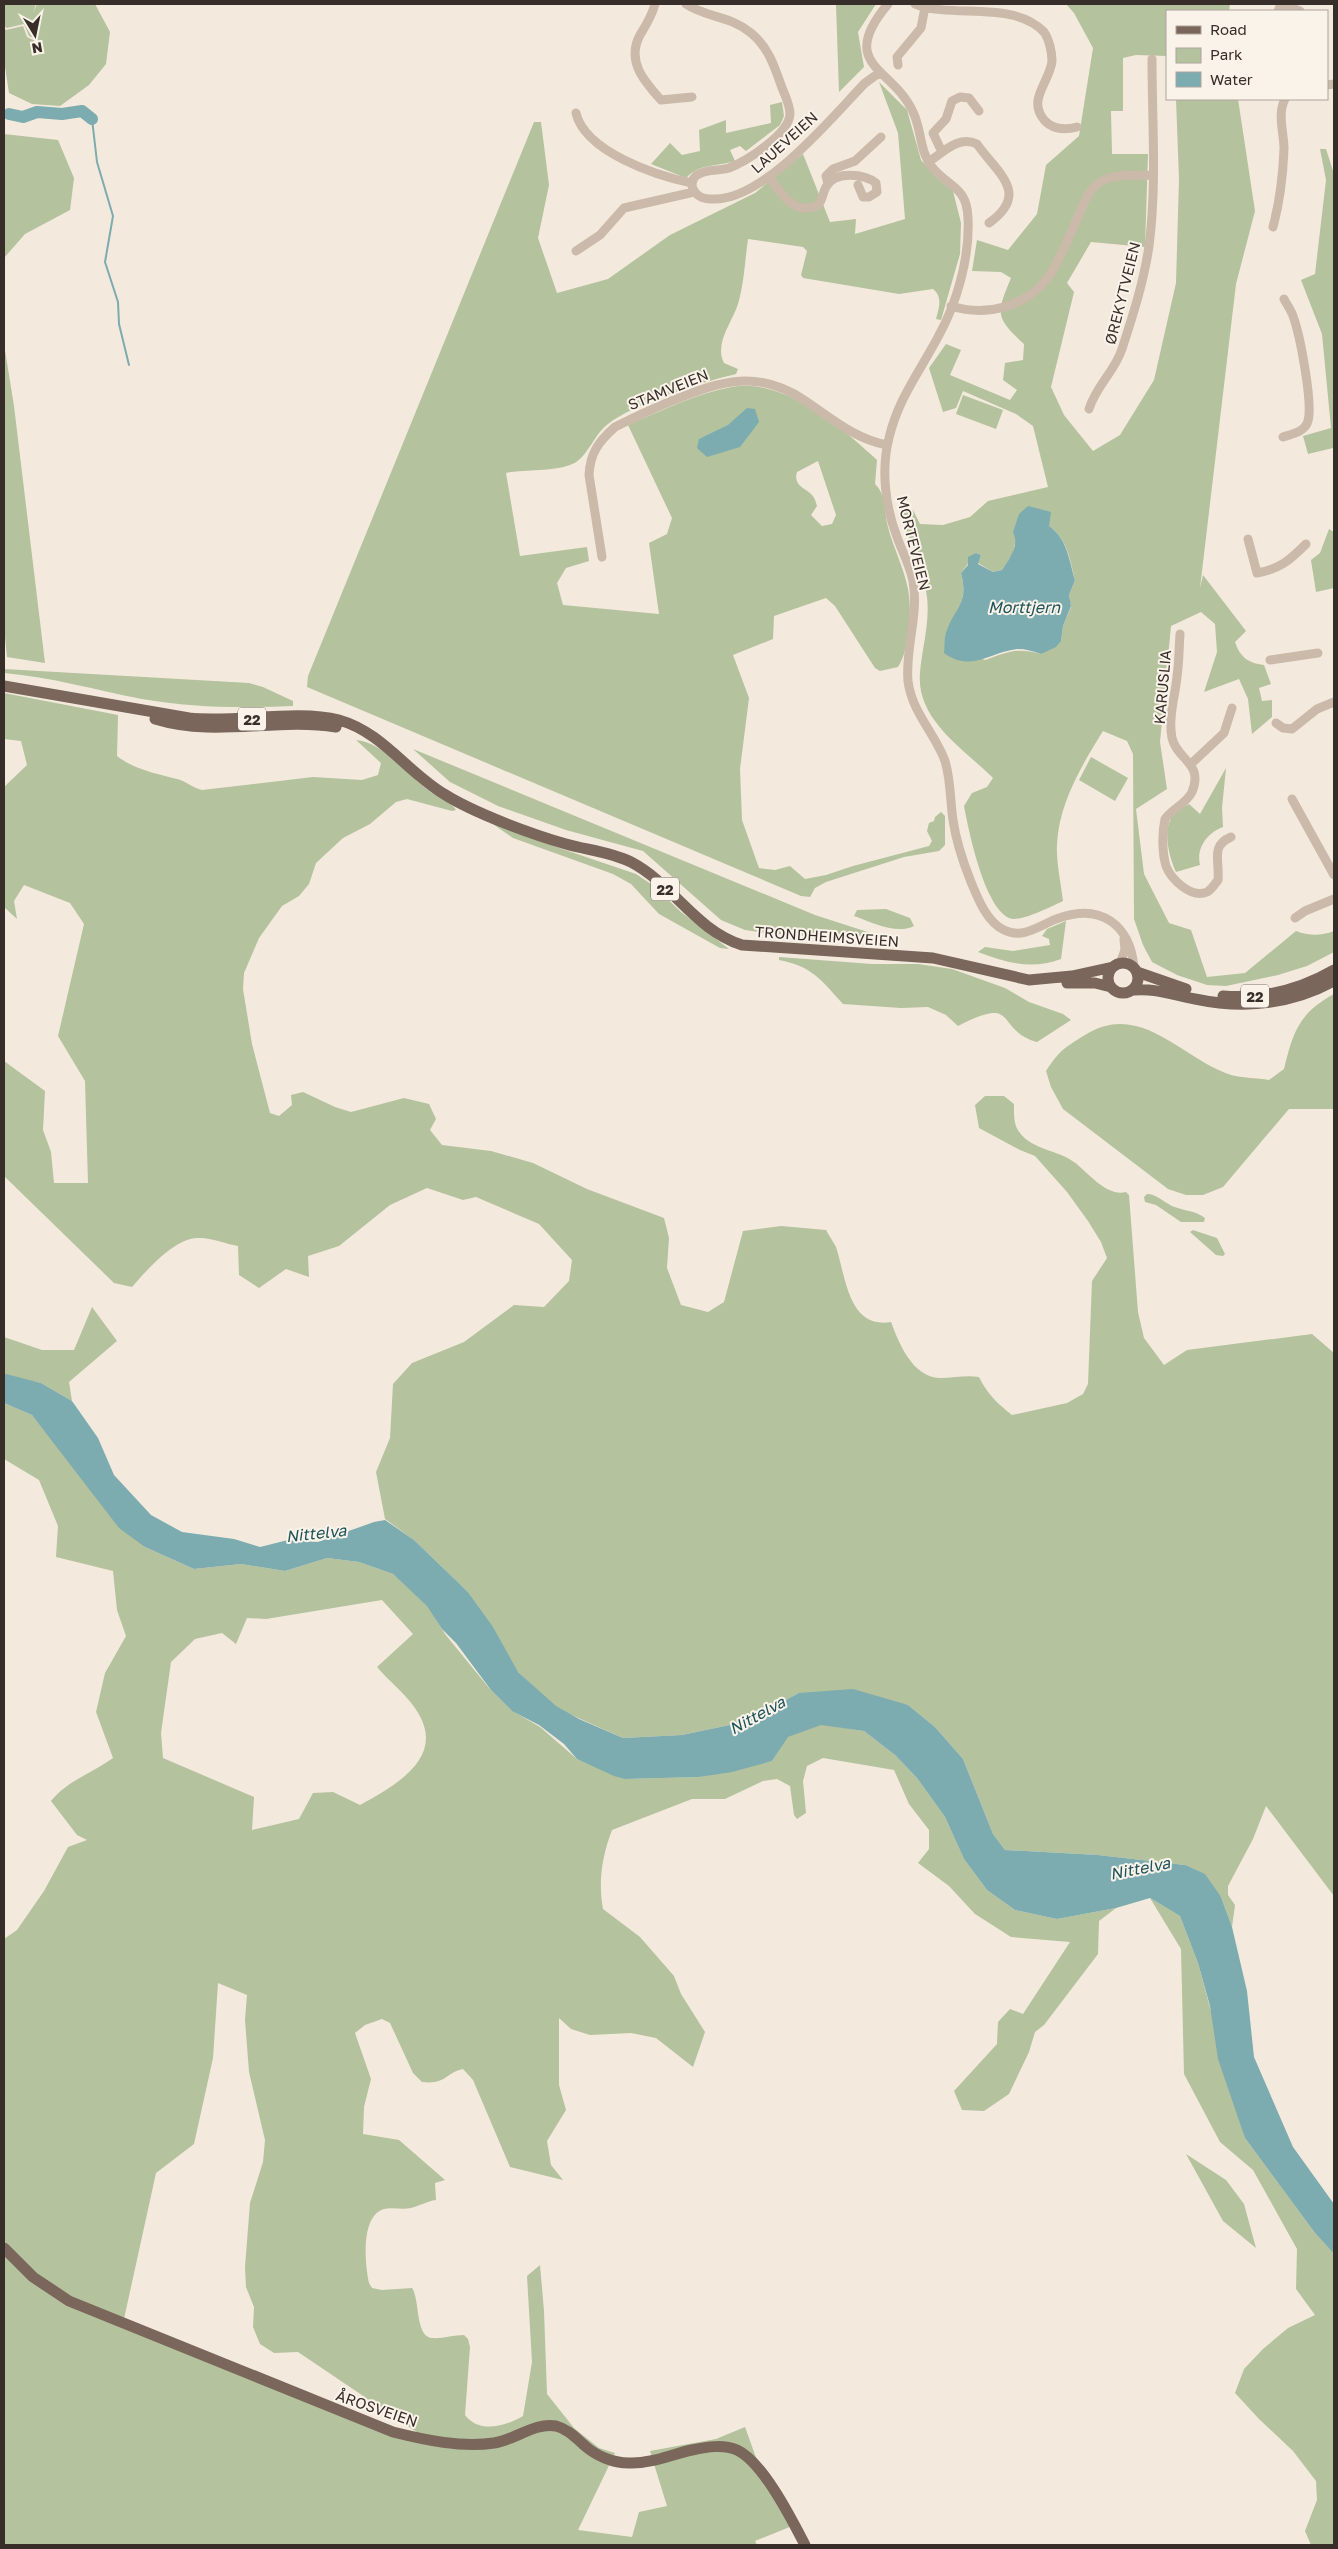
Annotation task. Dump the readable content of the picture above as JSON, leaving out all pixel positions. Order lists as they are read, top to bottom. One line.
{"streets":{"main road":["22","TRONDHEIMSVEIEN","ÅROSVEIEN"],"street":["LAUEVEIEN","ØREKYTVEIEN","STAMVEIEN","MORTEVEIEN","KARUSLIA"]},"crossings":[["LAUEVEIEN","MORTEVEIEN"],["STAMVEIEN","MORTEVEIEN"],["MORTEVEIEN","22"],["MORTEVEIEN","TRONDHEIMSVEIEN"],["22","TRONDHEIMSVEIEN"]],"water":["Morttjern","Nittelva"],"legend":["Road","Park","Water"],"north":"bottom"}
